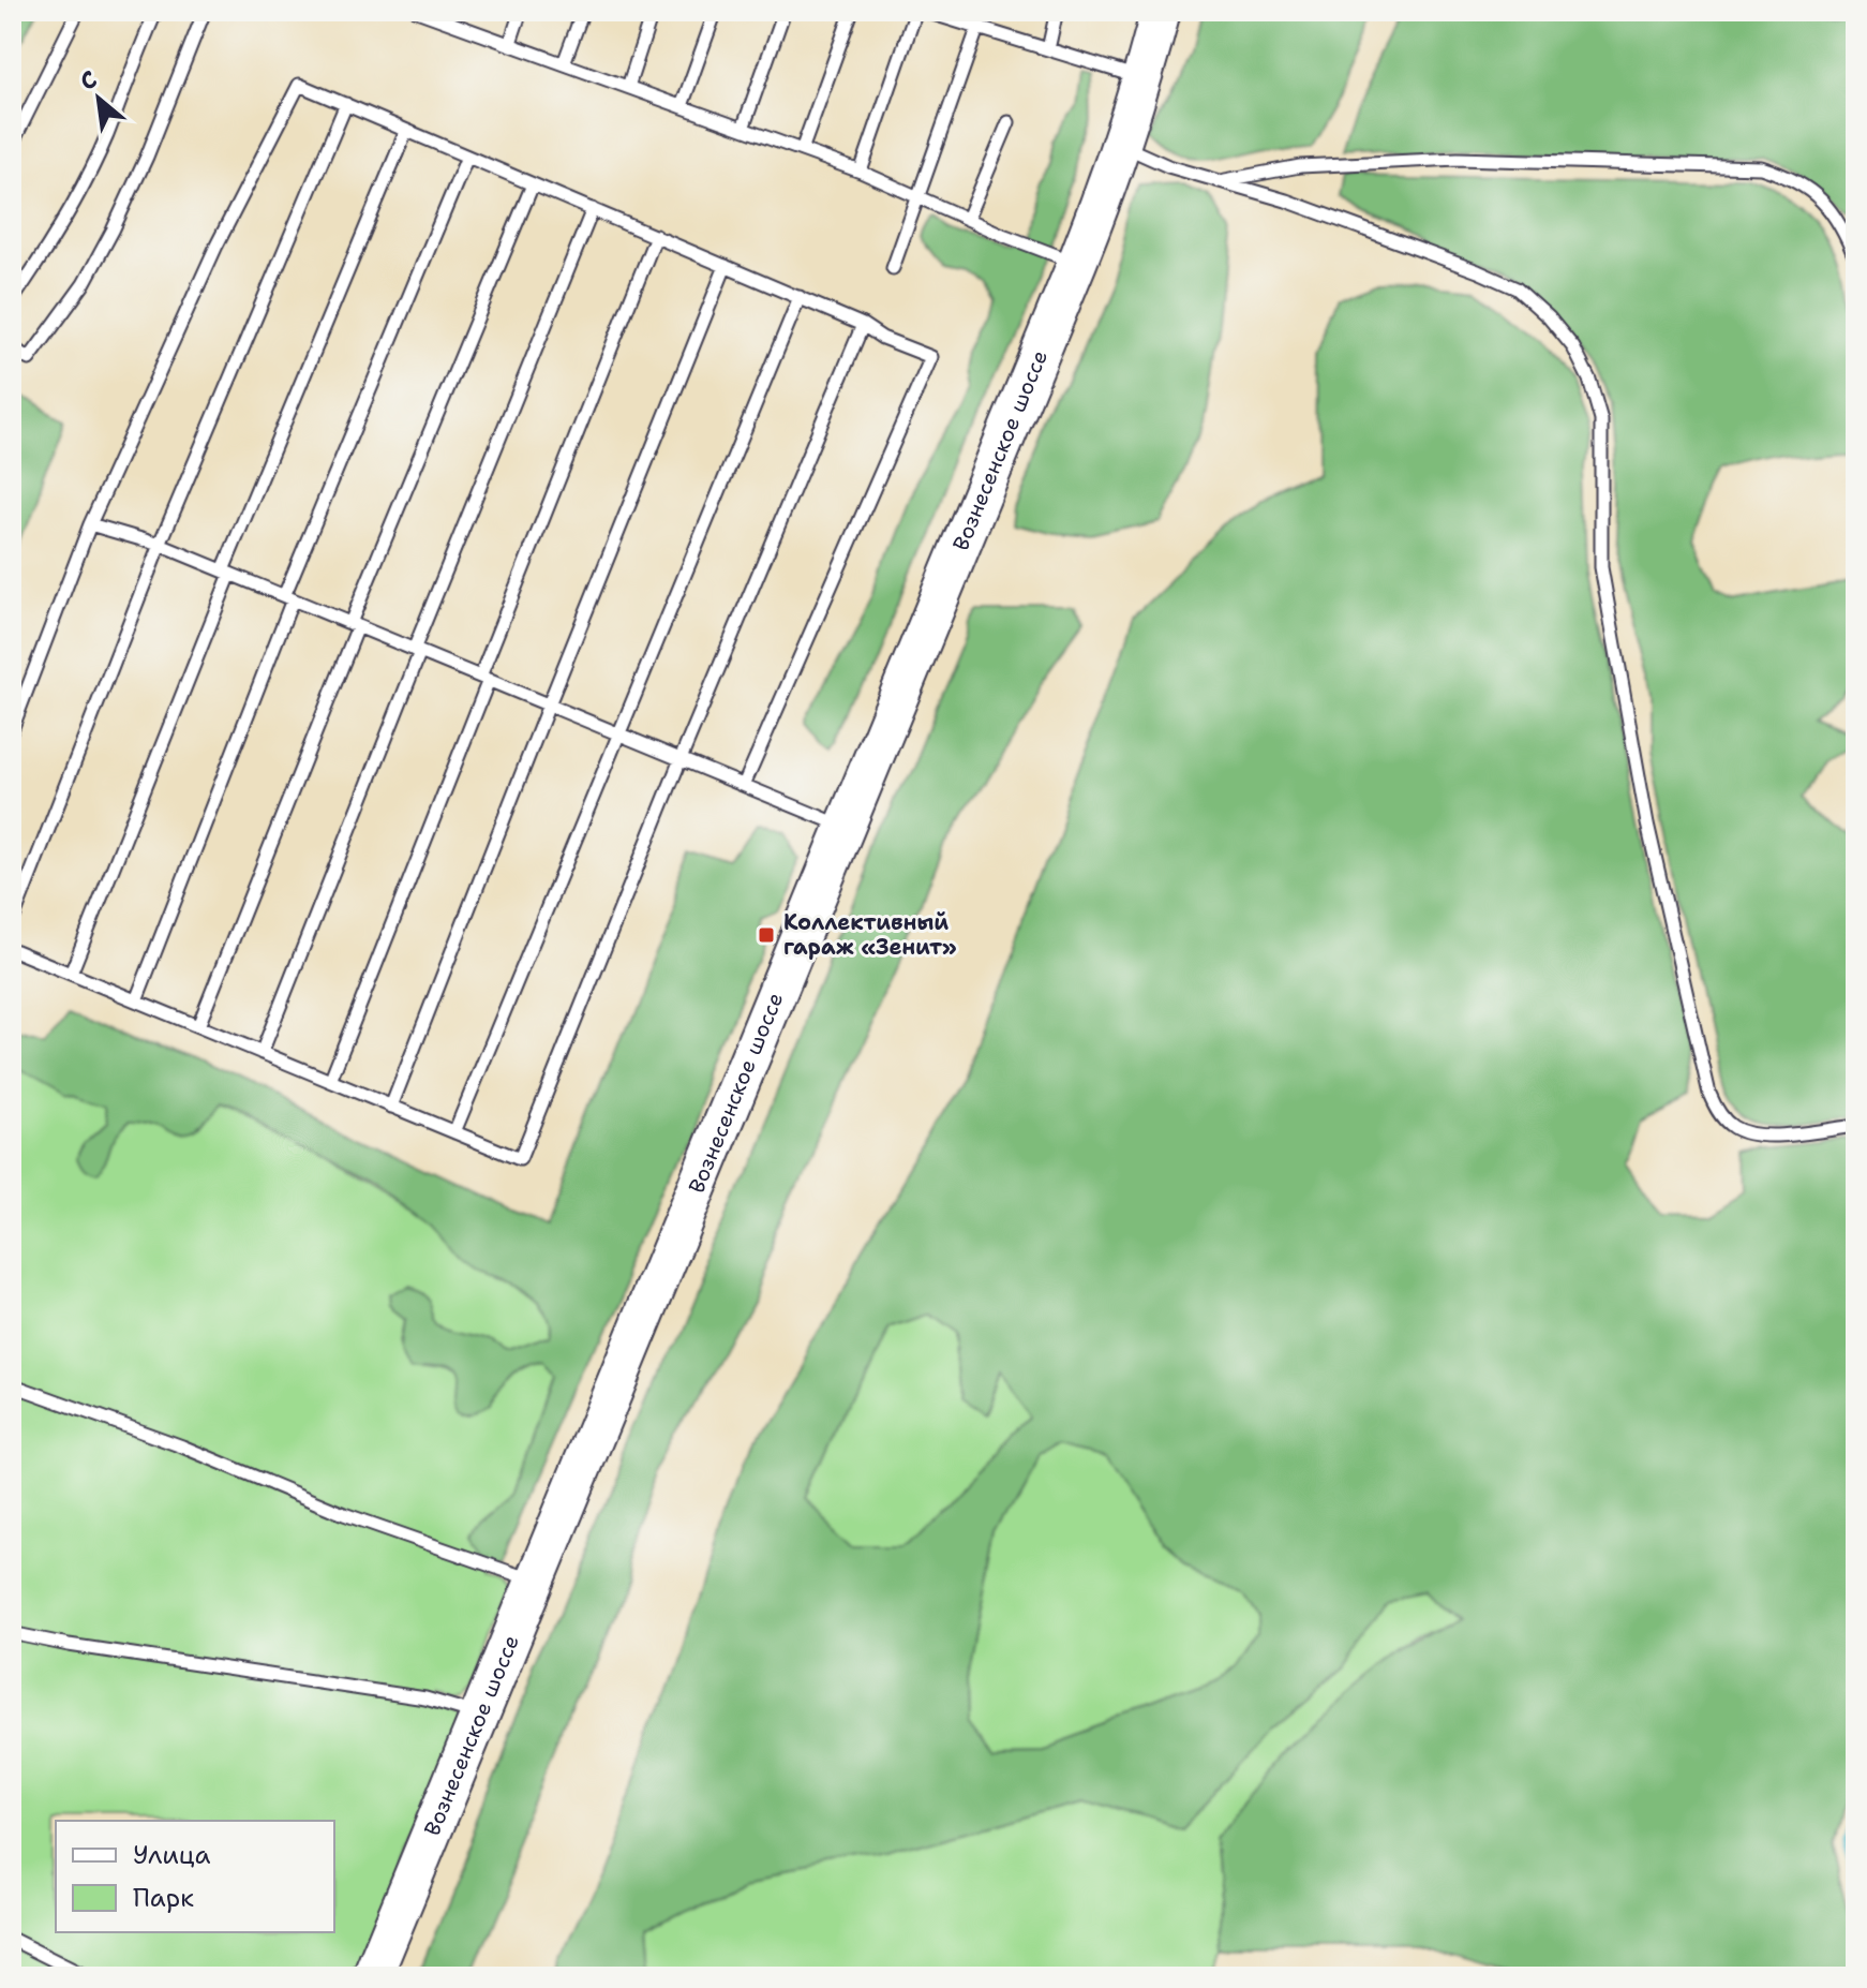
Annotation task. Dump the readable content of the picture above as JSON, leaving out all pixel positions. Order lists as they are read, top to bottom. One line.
{"streets":{"main road":["Вознесенское шоссе"]},"places":{"transit":["Коллективный гараж «Зенит»"]},"legend":["Улица","Парк"],"north":"top left"}
